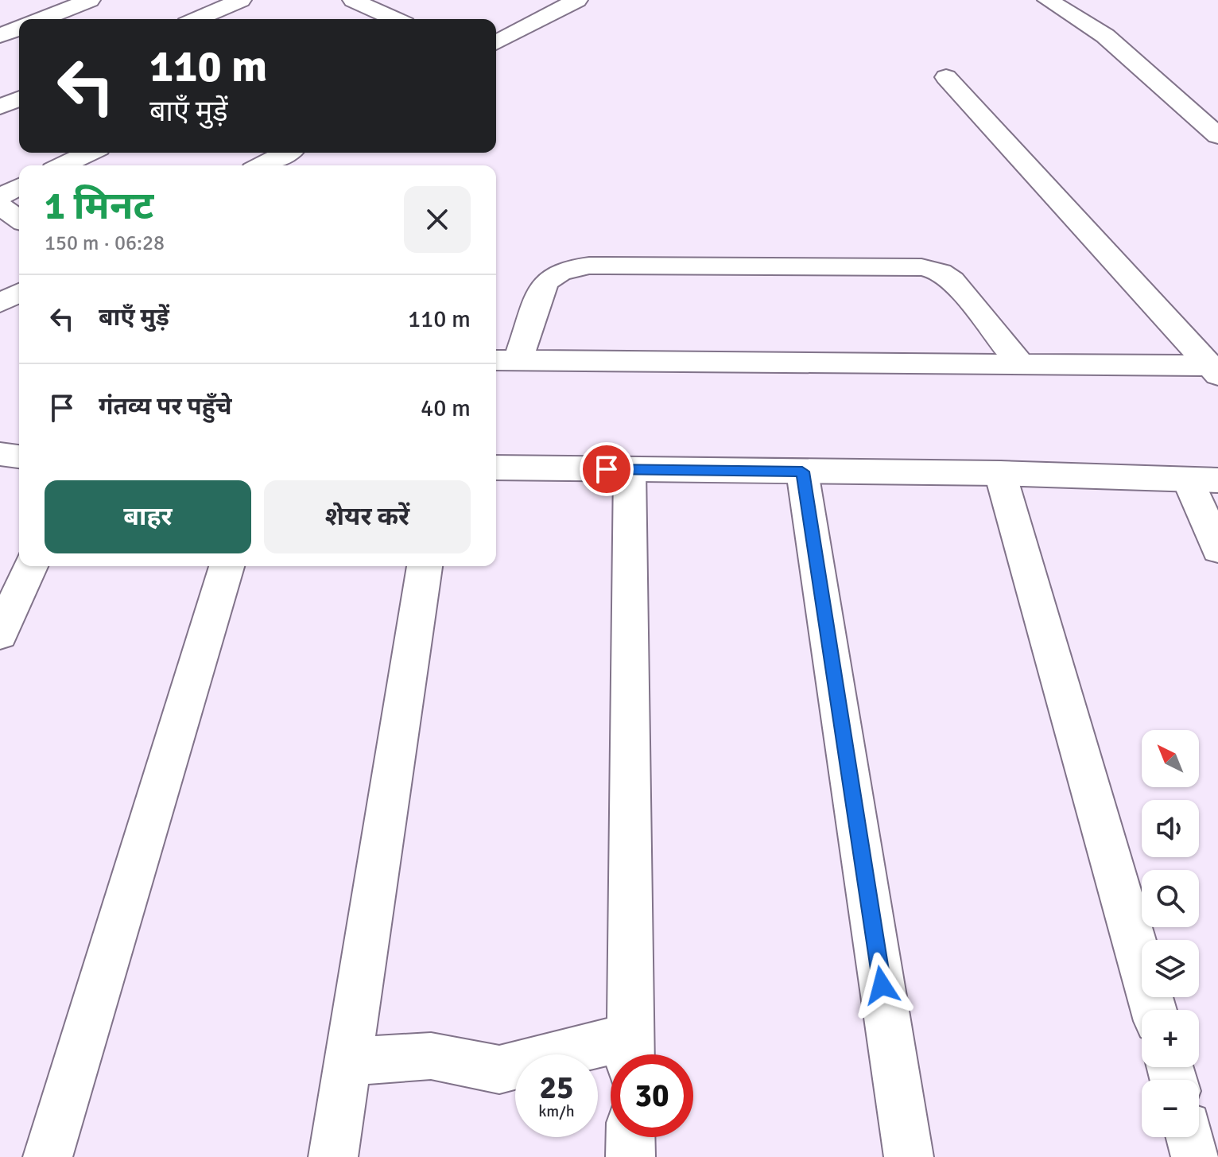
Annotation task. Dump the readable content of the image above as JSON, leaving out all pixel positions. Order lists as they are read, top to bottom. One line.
{"north":"top left","page":{"turn":["110 m","बाएँ मुड़ें"],"heading":["1 मिनट","150 m · 06:28"],"list":[{"name":"बाएँ मुड़ें","value":"110 m"},{"name":"गंतव्य पर पहुँचे","value":"40 m"}],"buttons":["बाहर","शेयर करें"],"map_buttons":["+","−"],"speed":"25 km/h","limit":"30"}}
